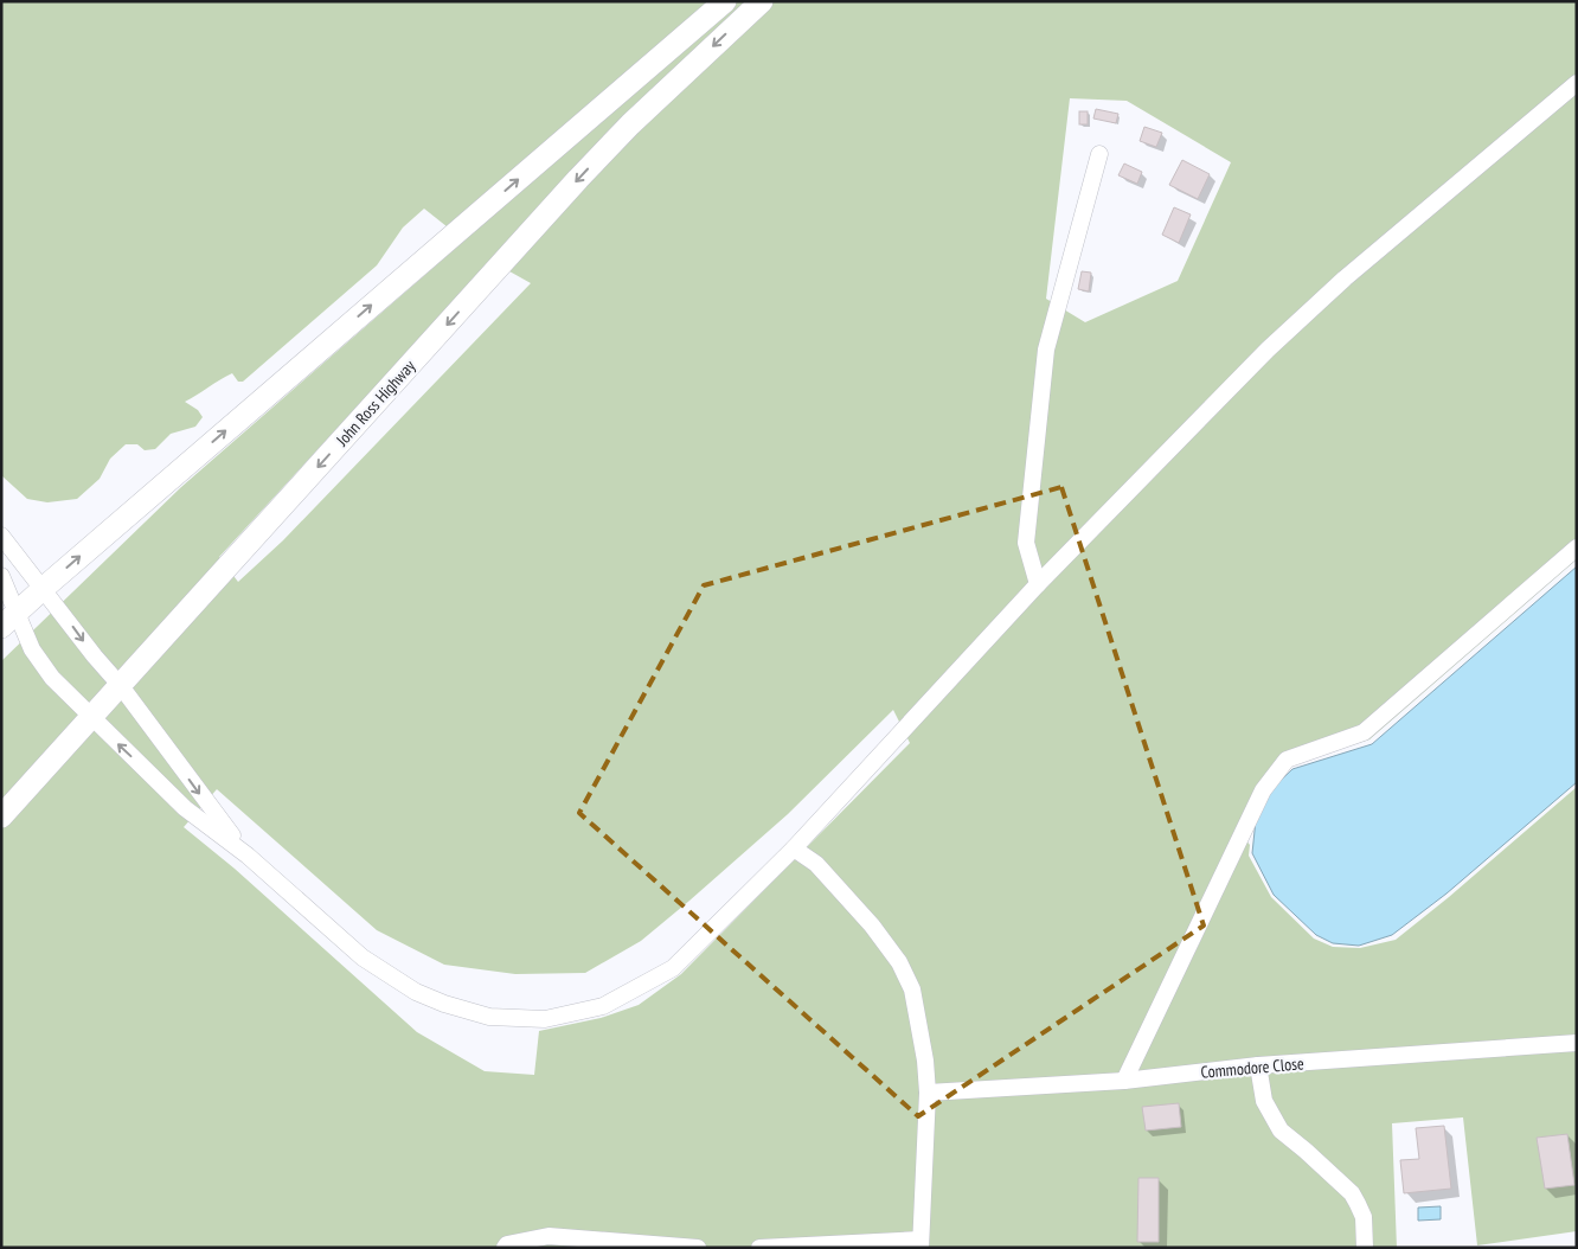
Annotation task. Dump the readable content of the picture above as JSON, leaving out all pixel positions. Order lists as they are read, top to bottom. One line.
{"streets":{"main road":["John Ross Highway"],"street":["Commodore Close"]}}
